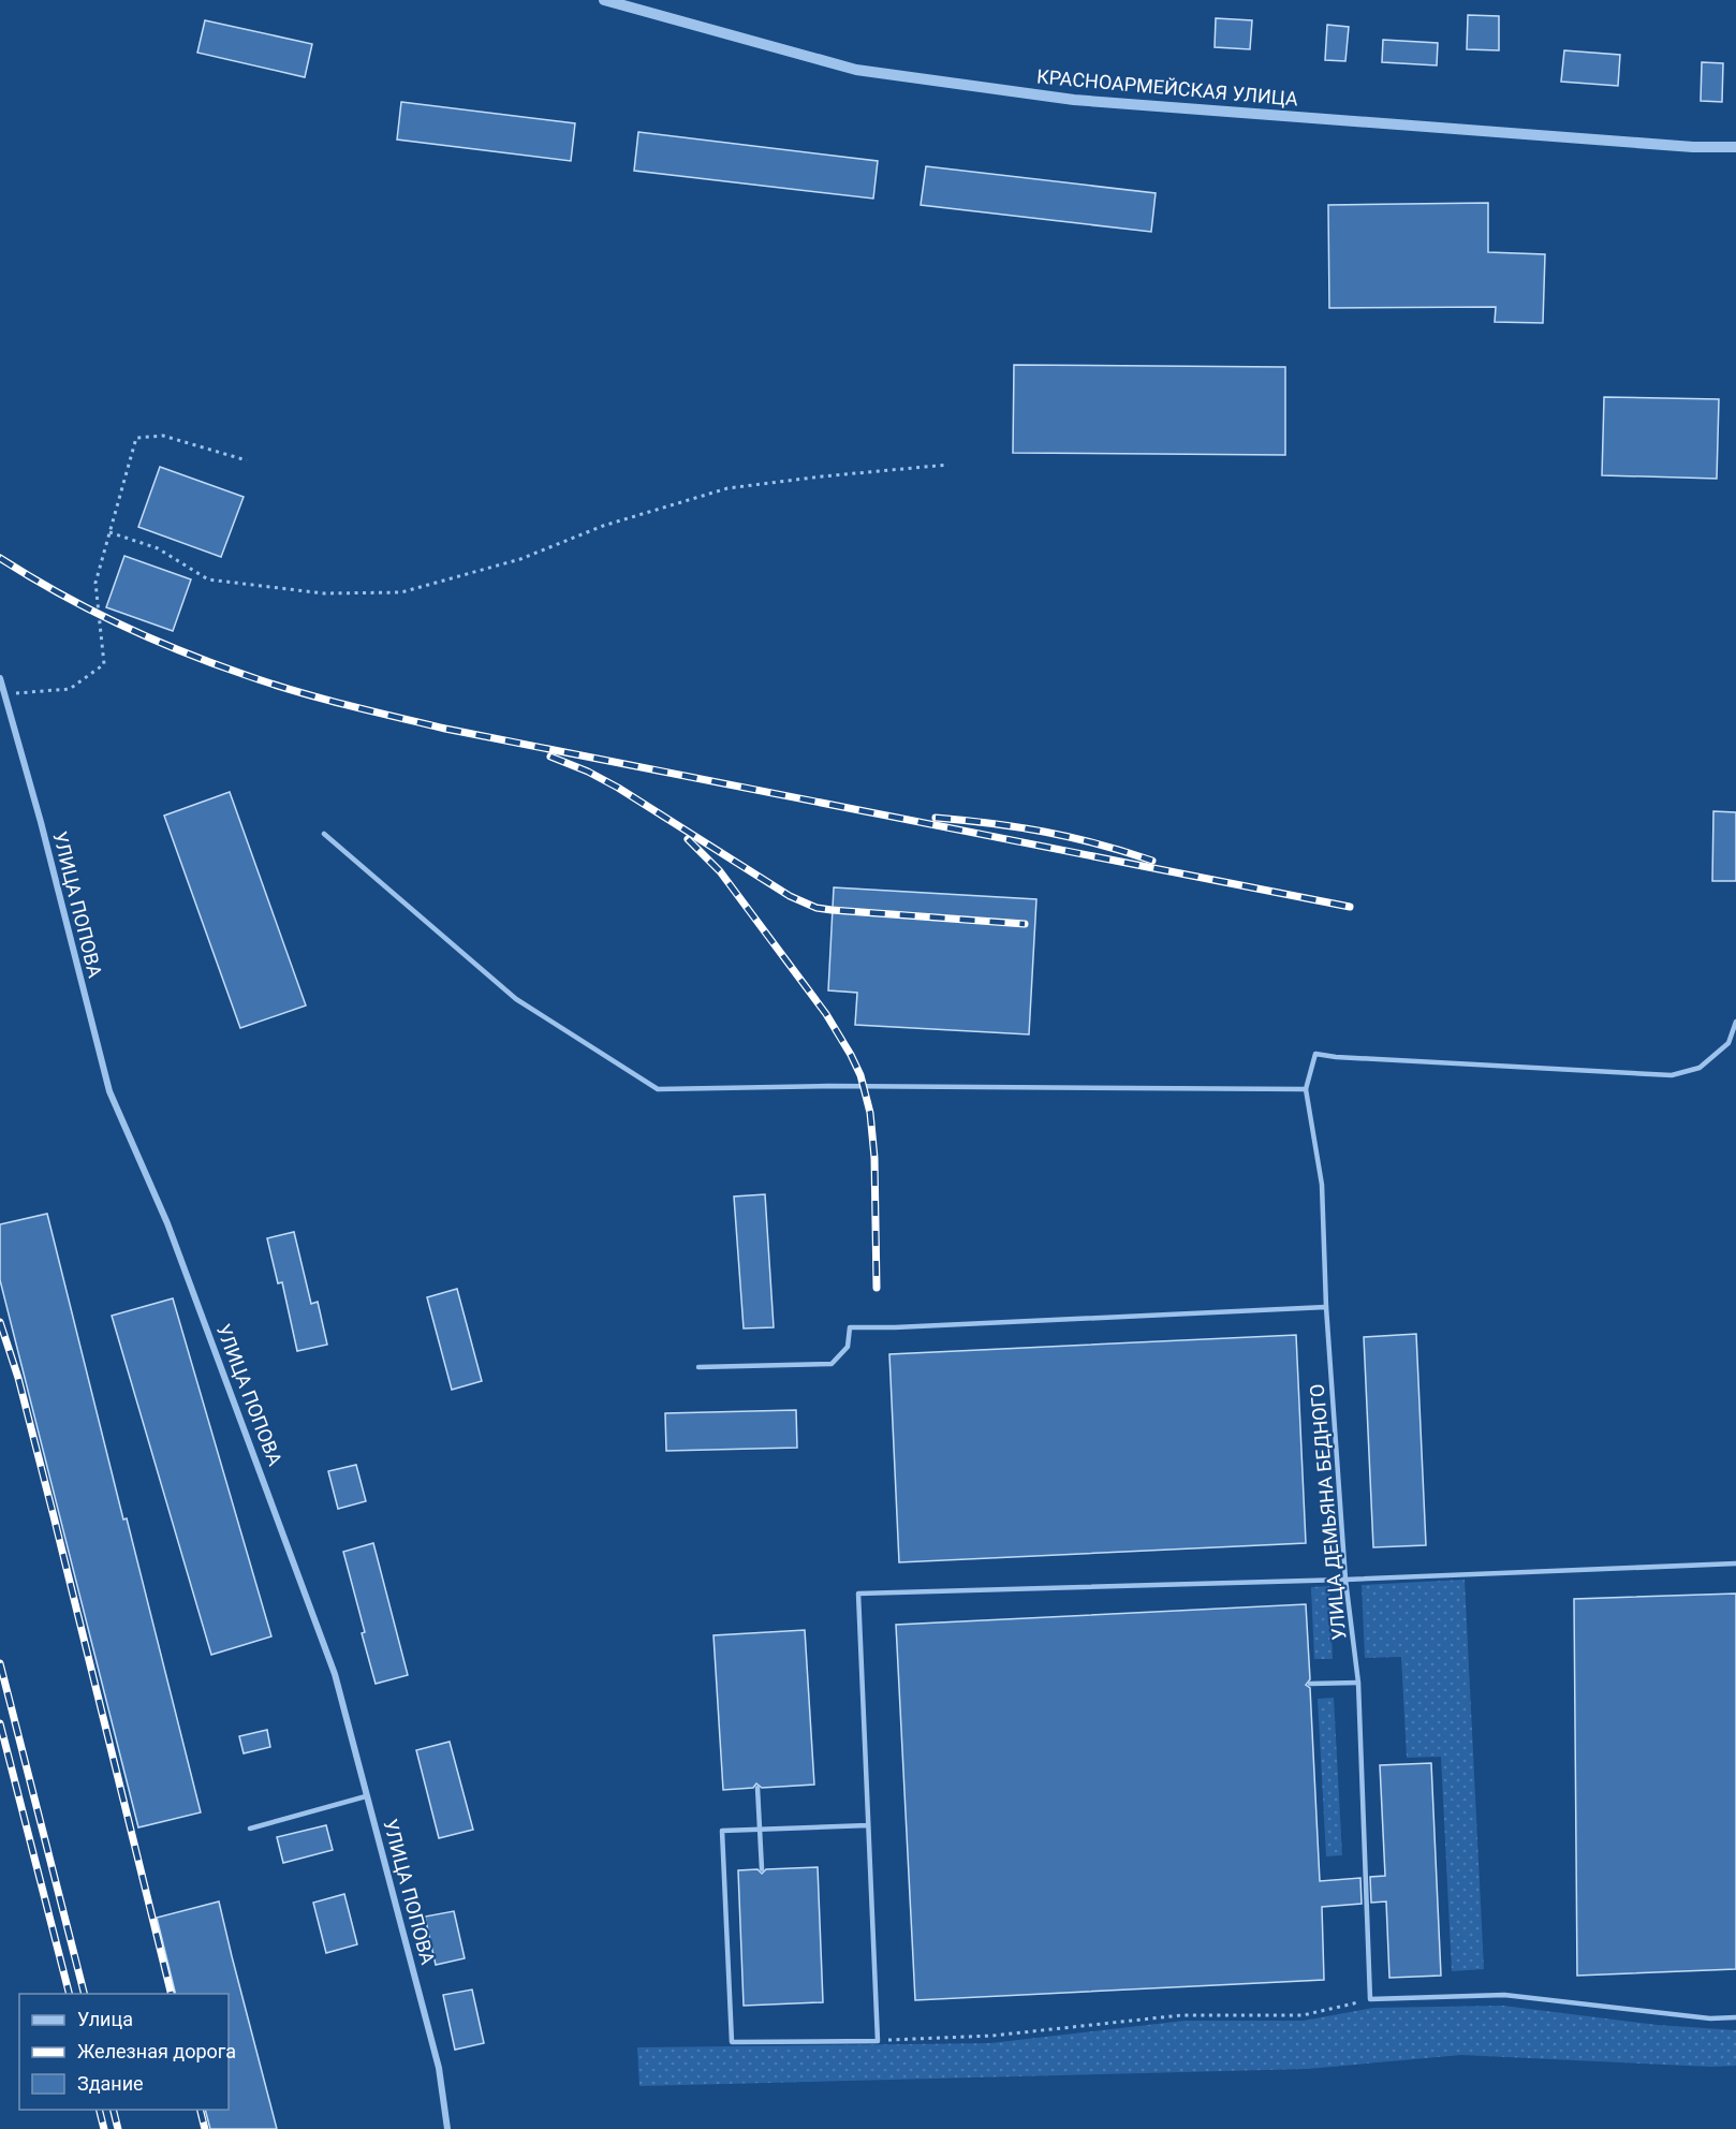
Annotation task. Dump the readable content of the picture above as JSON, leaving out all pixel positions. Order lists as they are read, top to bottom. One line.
{"streets":{"street":["КРАСНОАРМЕЙСКАЯ УЛИЦА","УЛИЦА ПОПОВА"],"lane":["УЛИЦА ДЕМЬЯНА БЕДНОГО"]},"legend":["Улица","Железная дорога","Здание"]}
